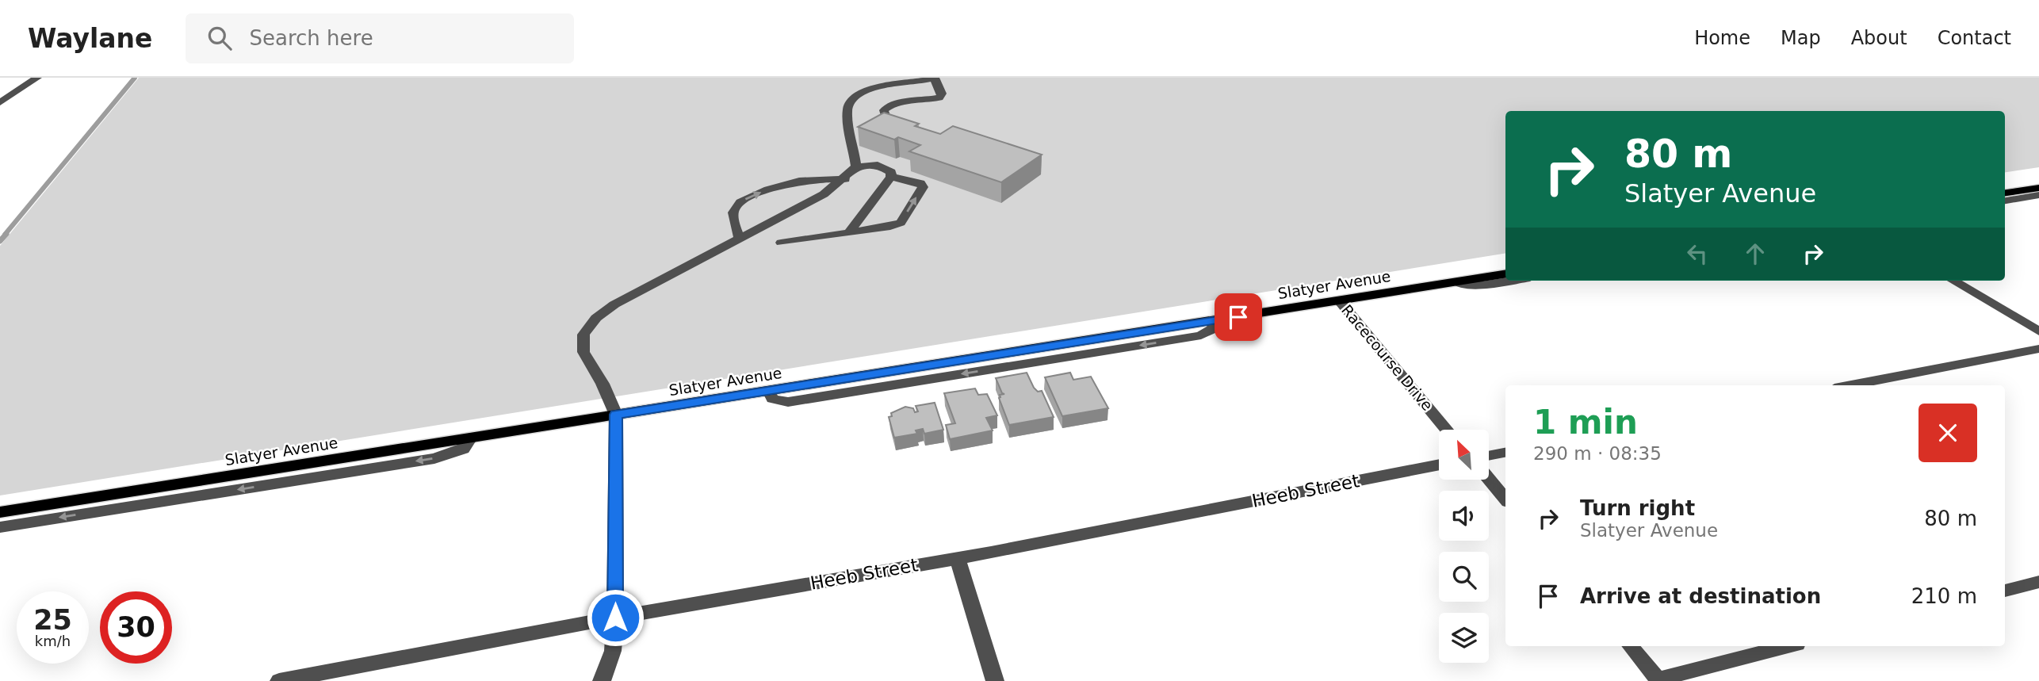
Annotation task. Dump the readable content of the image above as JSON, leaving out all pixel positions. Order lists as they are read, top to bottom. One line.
{"streets":{"main road":["Slatyer Avenue"],"street":["Racecourse Drive","Heeb Street"]},"crossings":[["Slatyer Avenue","Racecourse Drive"]],"north":"top left","page":{"header":"Waylane","search":"Search here","nav":["Home","Map","About","Contact"],"turn":["80 m","Slatyer Avenue"],"heading":["1 min","290 m · 08:35"],"list":[{"name":"Turn right","note":"Slatyer Avenue","value":"80 m"},{"name":"Arrive at destination","value":"210 m"}],"speed":"25 km/h","limit":"30"}}
